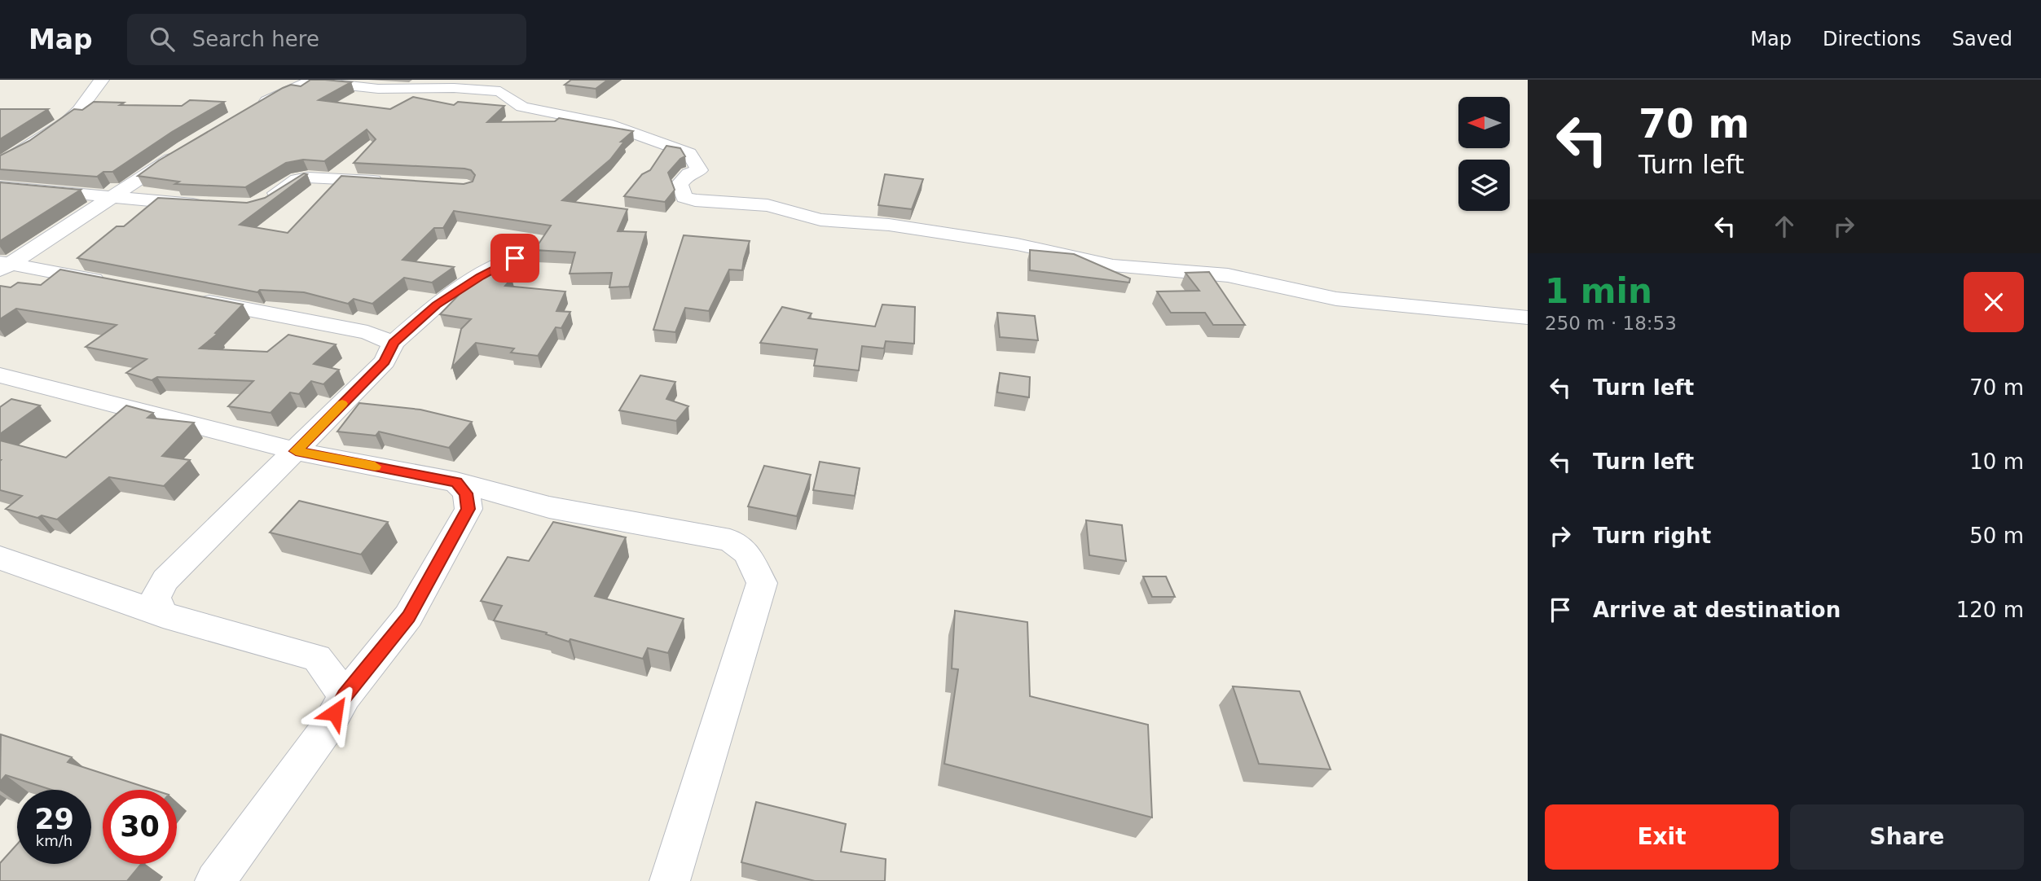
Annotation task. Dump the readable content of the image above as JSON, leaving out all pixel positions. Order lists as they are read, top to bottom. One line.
{"north":"left","page":{"header":"Map","search":"Search here","nav":["Map","Directions","Saved"],"turn":["70 m","Turn left"],"heading":["1 min","250 m · 18:53"],"list":[{"name":"Turn left","value":"70 m"},{"name":"Turn left","value":"10 m"},{"name":"Turn right","value":"50 m"},{"name":"Arrive at destination","value":"120 m"}],"speed":"29 km/h","limit":"30","buttons":["Exit","Share"]}}
